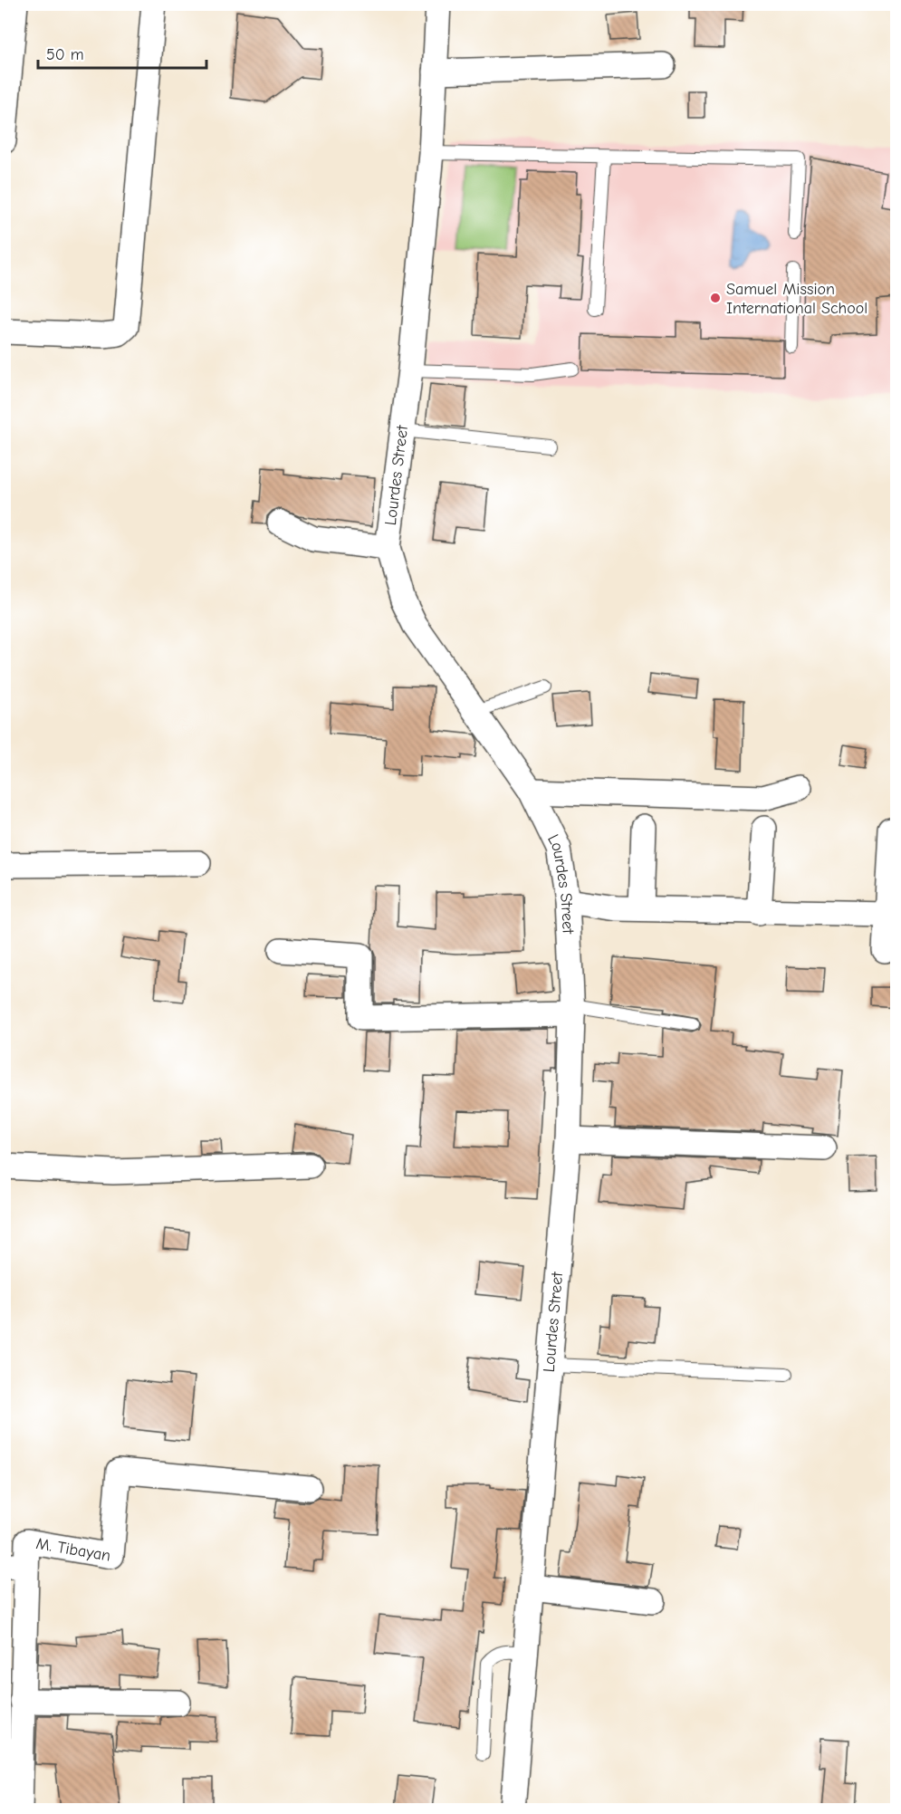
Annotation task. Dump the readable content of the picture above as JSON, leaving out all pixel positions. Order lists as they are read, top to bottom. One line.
{"streets":{"street":["Lourdes Street","M. Tibayan"]},"places":["Samuel Mission International School"],"scale_bar":"50 m"}
